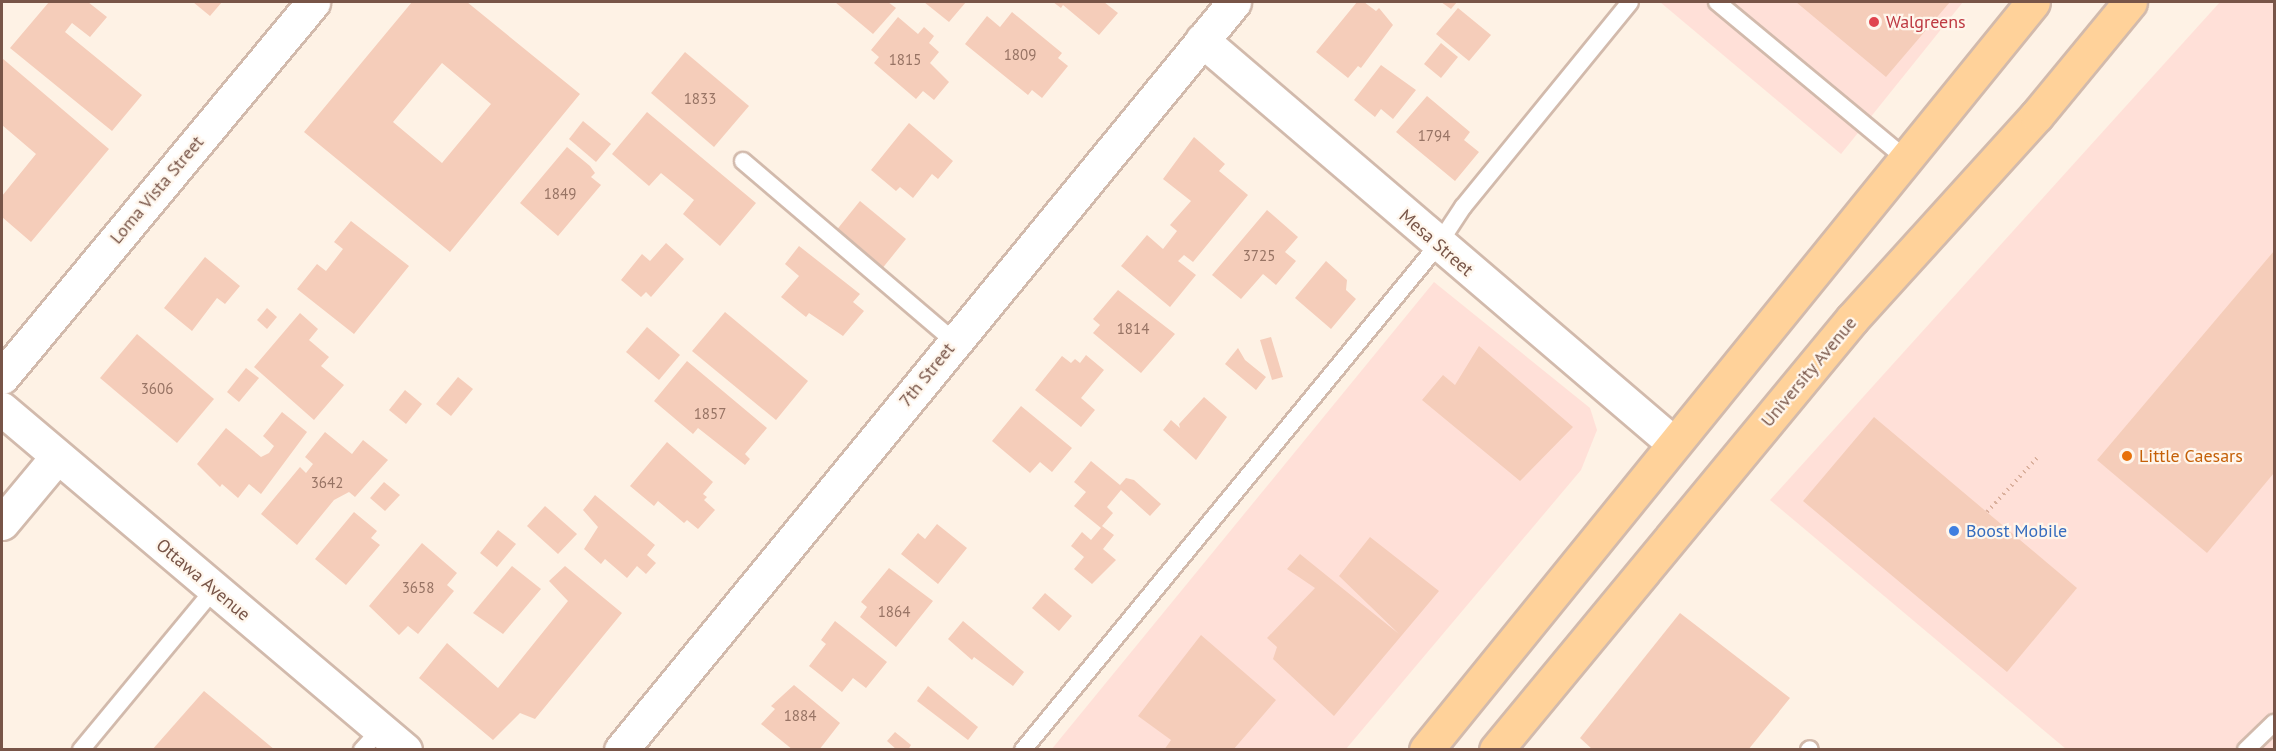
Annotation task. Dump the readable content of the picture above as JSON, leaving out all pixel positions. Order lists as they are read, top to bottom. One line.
{"streets":{"main road":["University Avenue"],"street":["Loma Vista Street","Mesa Street","7th Street","Ottawa Avenue"]},"crossings":[["Mesa Street","7th Street"]],"places":["Walgreens","Little Caesars","Boost Mobile"],"house_numbers":["1809","1815","1833","1794","1849","3725","1814","3606","1857","3642","3658","1864","1884"]}
